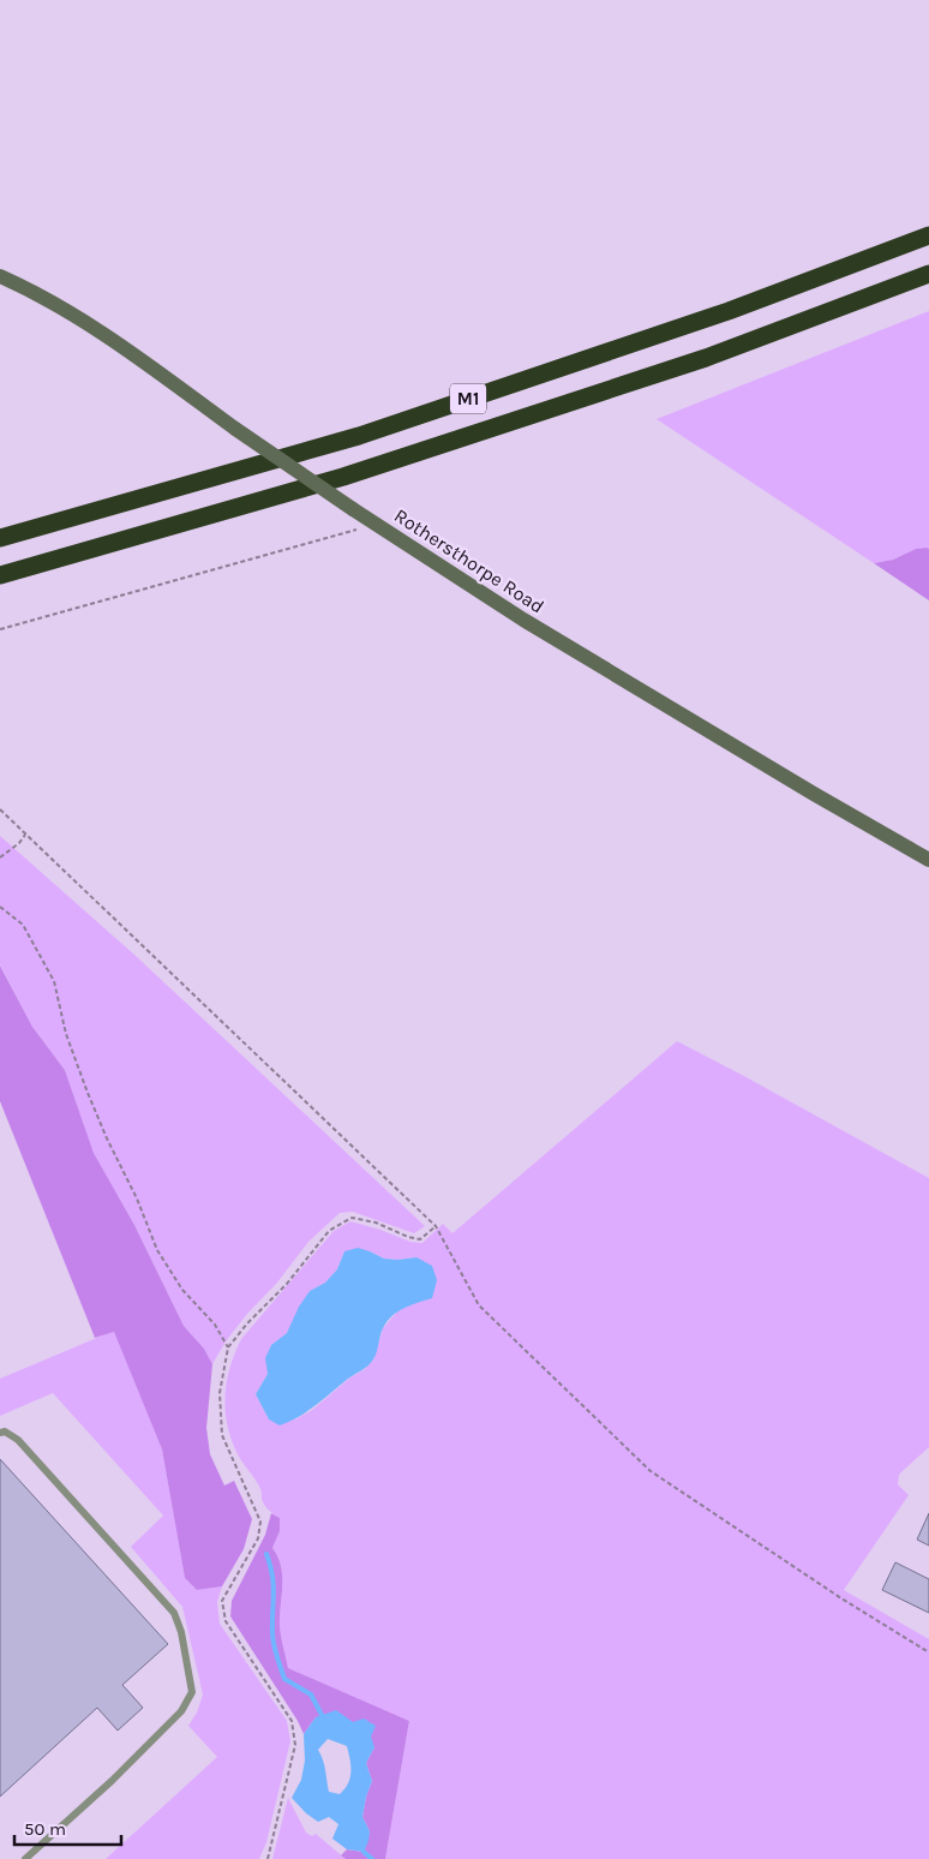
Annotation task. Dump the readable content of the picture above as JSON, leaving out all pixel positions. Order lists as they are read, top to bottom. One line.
{"streets":{"highway":["M1"],"street":["Rothersthorpe Road"]},"scale_bar":"50 m"}
